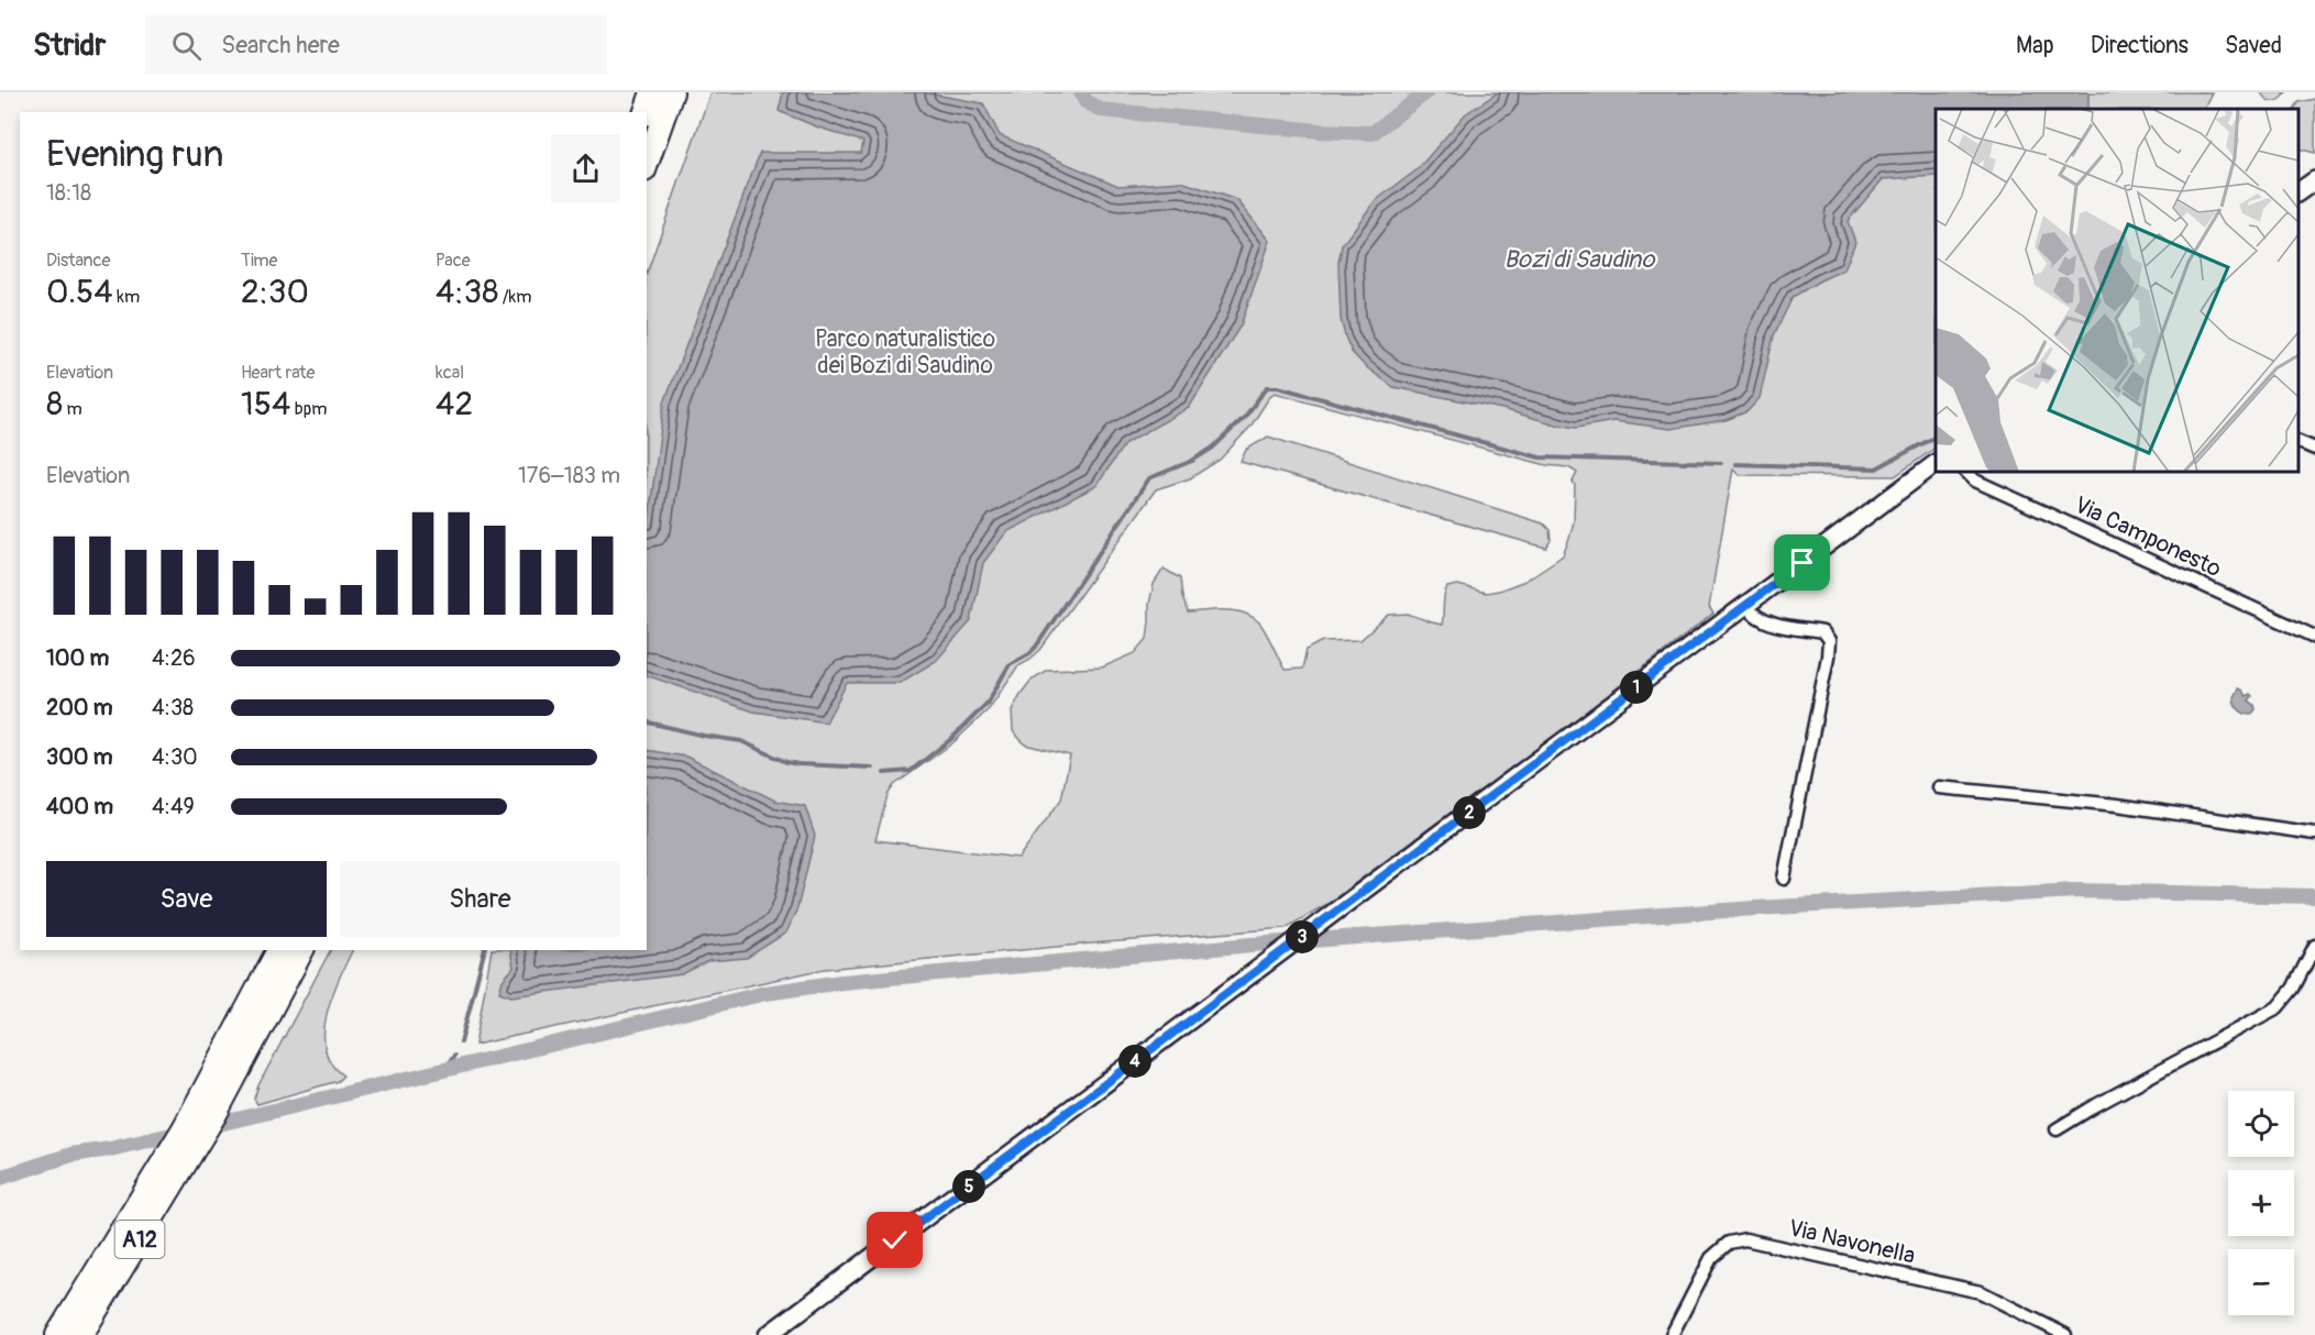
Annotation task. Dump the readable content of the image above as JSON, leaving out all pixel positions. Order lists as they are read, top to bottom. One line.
{"streets":{"highway":["A12"],"street":["Via Camponesto","Via Navonella"]},"water":["Bozi di Saudino"],"parks":["Parco naturalistico dei Bozi di Saudino"],"page":{"header":"Stridr","search":"Search here","nav":["Map","Directions","Saved"],"heading":["Evening run","18:18"],"stats":[["Distance","0.54 km"],["Time","2:30"],["Pace","4:38 /km"],["Elevation","8 m"],["Heart rate","154 bpm"],["kcal","42"]],"chart":["Elevation","176–183 m"],"list":[{"name":"100 m","note":"4:26"},{"name":"200 m","note":"4:38"},{"name":"300 m","note":"4:30"},{"name":"400 m","note":"4:49"}],"pins":["1","2","3","4","5"],"buttons":["Save","Share"],"map_buttons":["+","−"]}}
